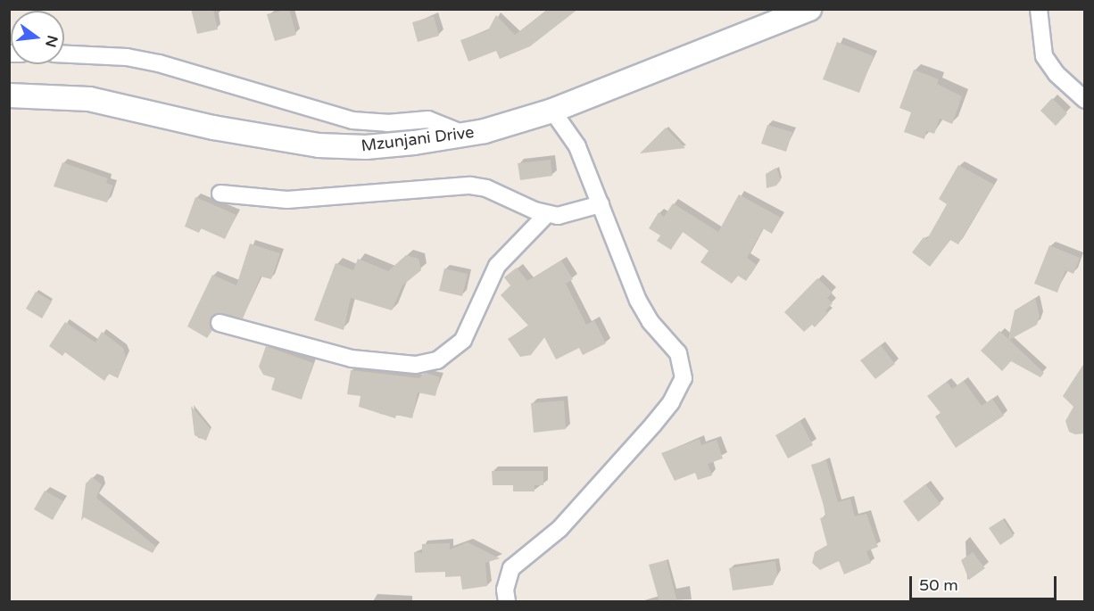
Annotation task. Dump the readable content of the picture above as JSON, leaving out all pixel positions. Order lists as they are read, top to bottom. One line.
{"streets":{"main road":["Mzunjani Drive"]},"scale_bar":"50 m","north":"right"}
